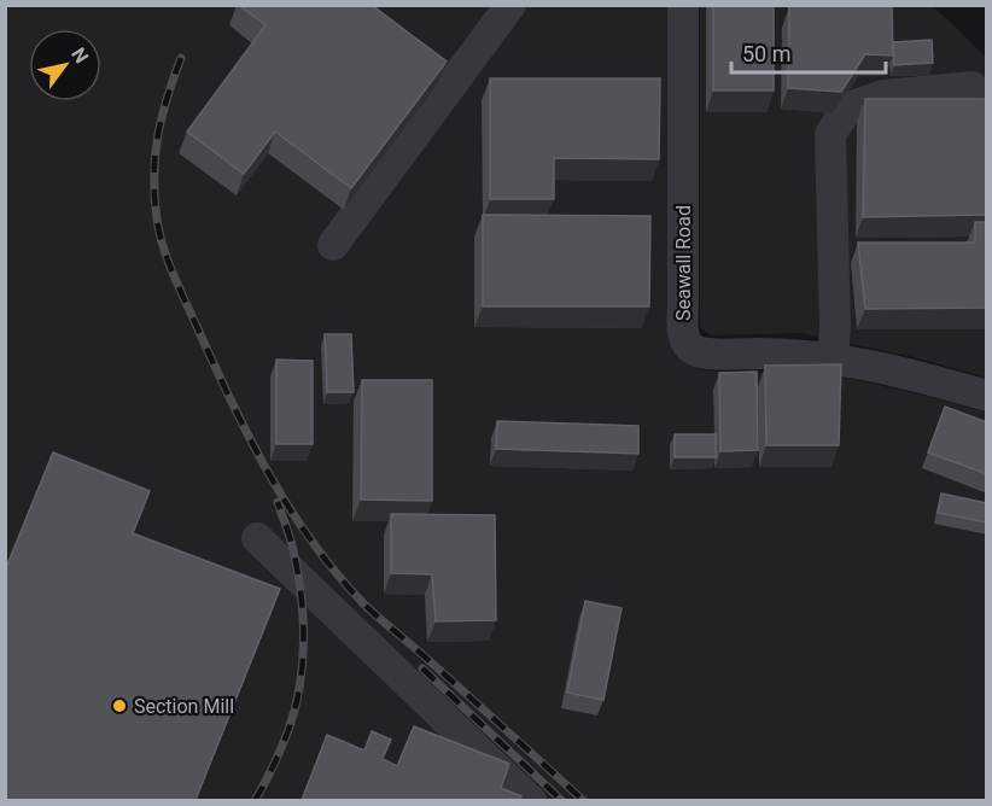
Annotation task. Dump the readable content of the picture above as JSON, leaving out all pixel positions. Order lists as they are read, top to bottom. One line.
{"streets":{"street":["Seawall Road"]},"places":["Section Mill"],"scale_bar":"50 m","north":"top right"}
